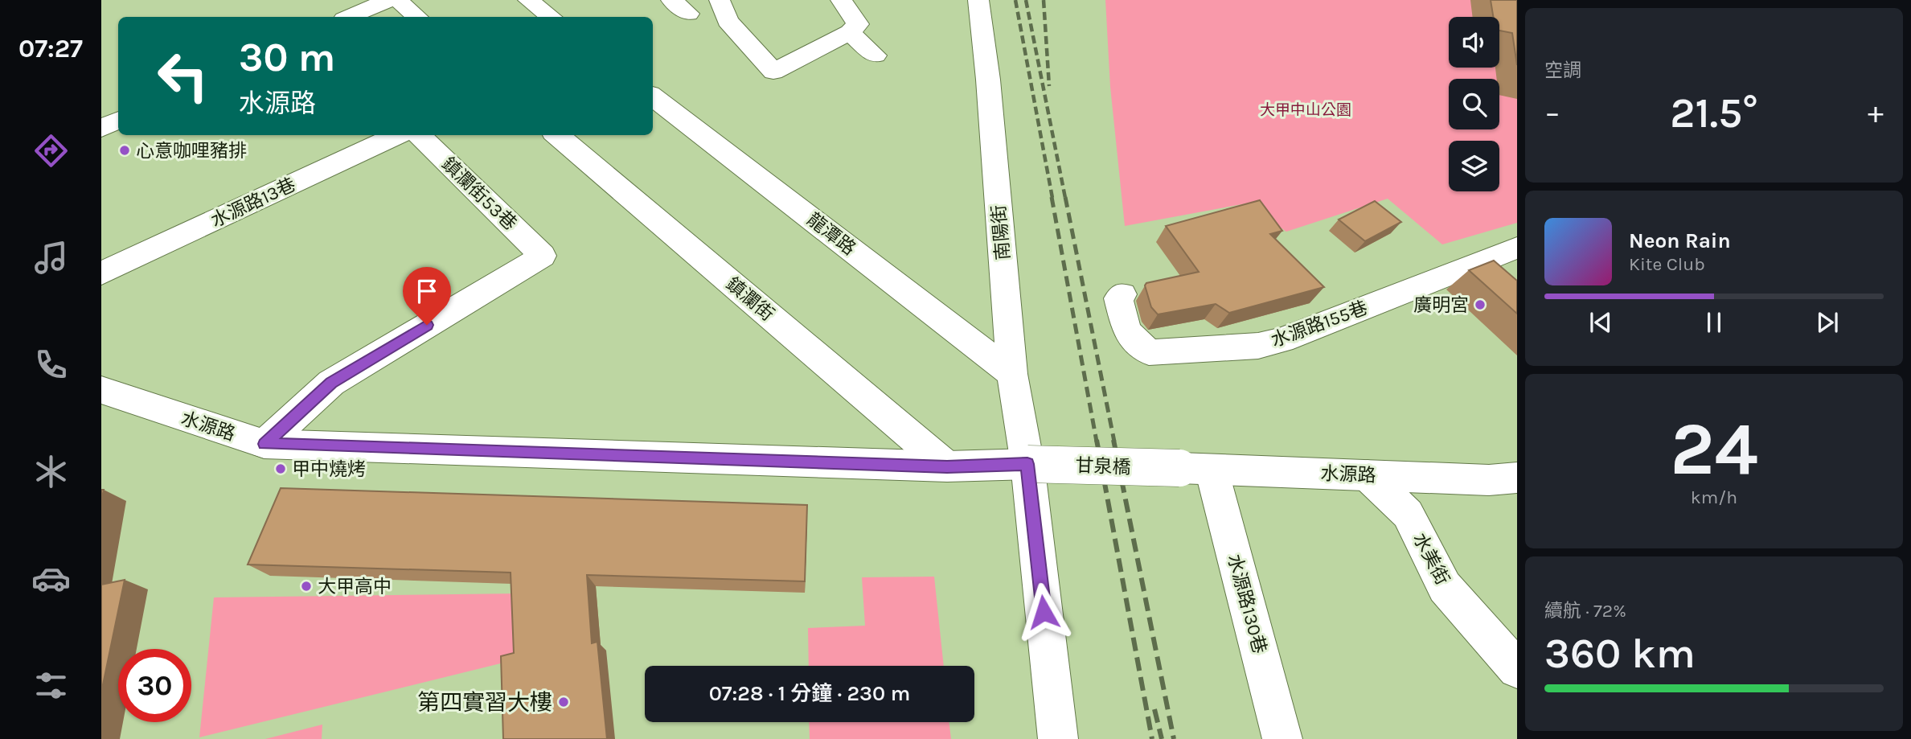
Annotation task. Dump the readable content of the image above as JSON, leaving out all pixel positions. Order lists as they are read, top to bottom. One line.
{"streets":{"street":["鎮瀾街53巷","水源路13巷","南陽街","龍潭路","鎮瀾街","水源路155巷","水源路","甘泉橋","水美街","水源路130巷"]},"crossings":[["鎮瀾街53巷","水源路"],["南陽街","龍潭路"],["南陽街","水源路"],["南陽街","甘泉橋"],["鎮瀾街","水源路"],["水源路","甘泉橋"],["水源路","水美街"],["水源路","水源路130巷"],["甘泉橋","水源路130巷"]],"parks":["大甲中山公園"],"places":["心意咖哩豬排","廣明宮","甲中燒烤","大甲高中","第四實習大樓"],"page":{"tabs":"07:27","tile":["空調",["24","km/h"],["續航 · 72%","360 km"]],"turn":["30 m","水源路"],"heat":["−","21.5°","+"],"song":["Neon Rain","Kite Club"],"limit":"30","trip":"07:28 · 1 分鐘 · 230 m"}}
